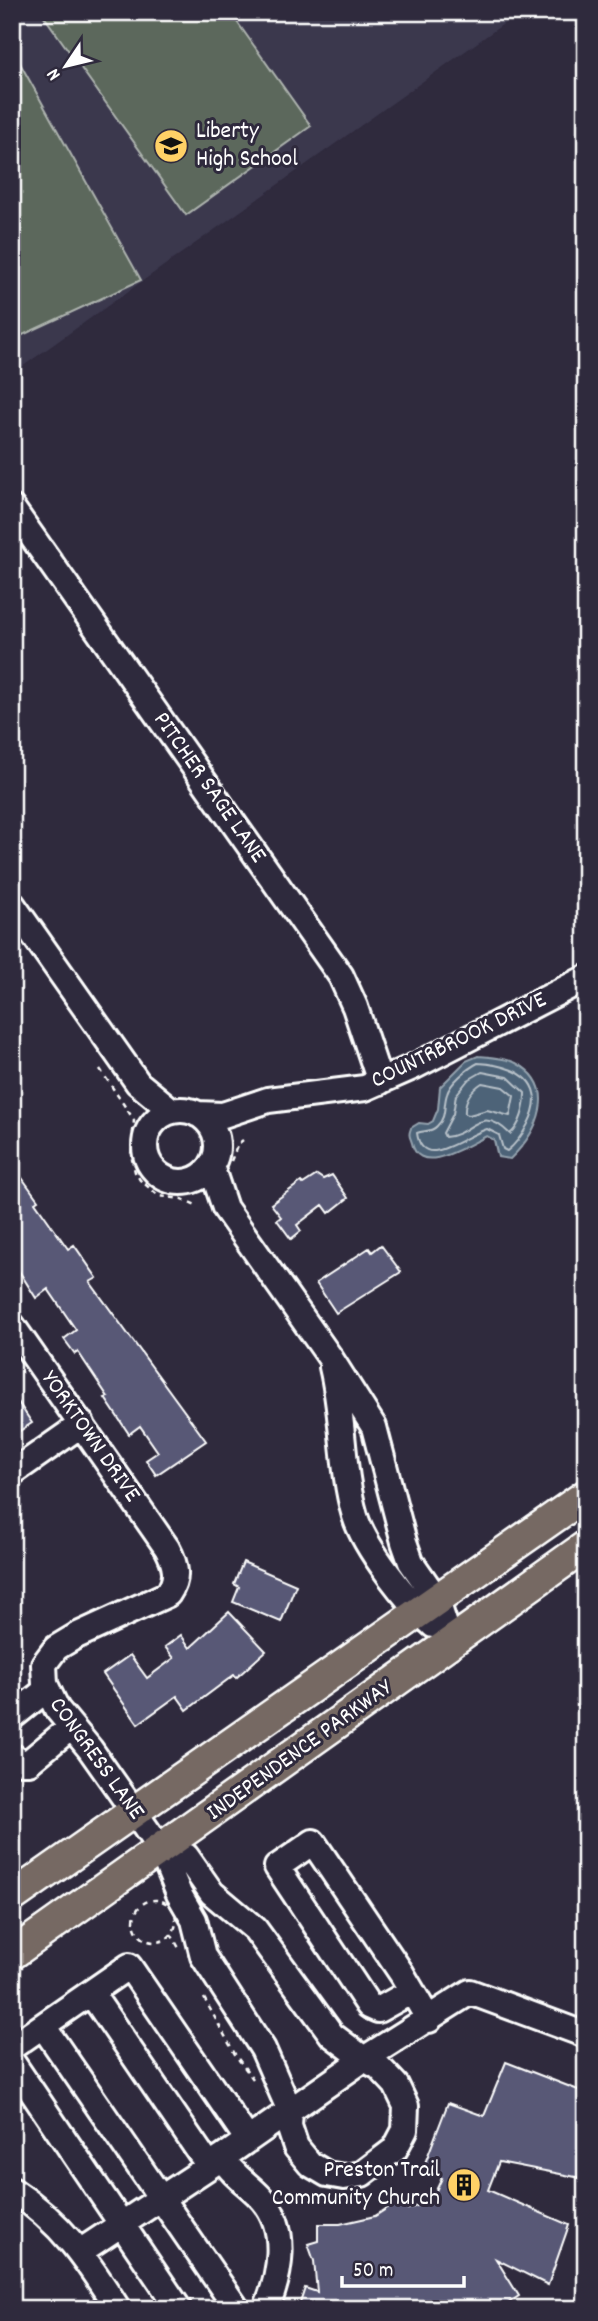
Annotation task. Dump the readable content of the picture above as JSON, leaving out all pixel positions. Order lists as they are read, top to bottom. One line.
{"streets":{"main road":["INDEPENDENCE PARKWAY"],"street":["PITCHER SAGE LANE","COUNTRBROOK DRIVE","YORKTOWN DRIVE","CONGRESS LANE"]},"crossings":[["PITCHER SAGE LANE","COUNTRBROOK DRIVE"],["YORKTOWN DRIVE","CONGRESS LANE"],["INDEPENDENCE PARKWAY","CONGRESS LANE"]],"places":{"school or university":["Liberty High School"],"building":["Preston Trail Community Church"]},"scale_bar":"50 m","north":"bottom left"}
